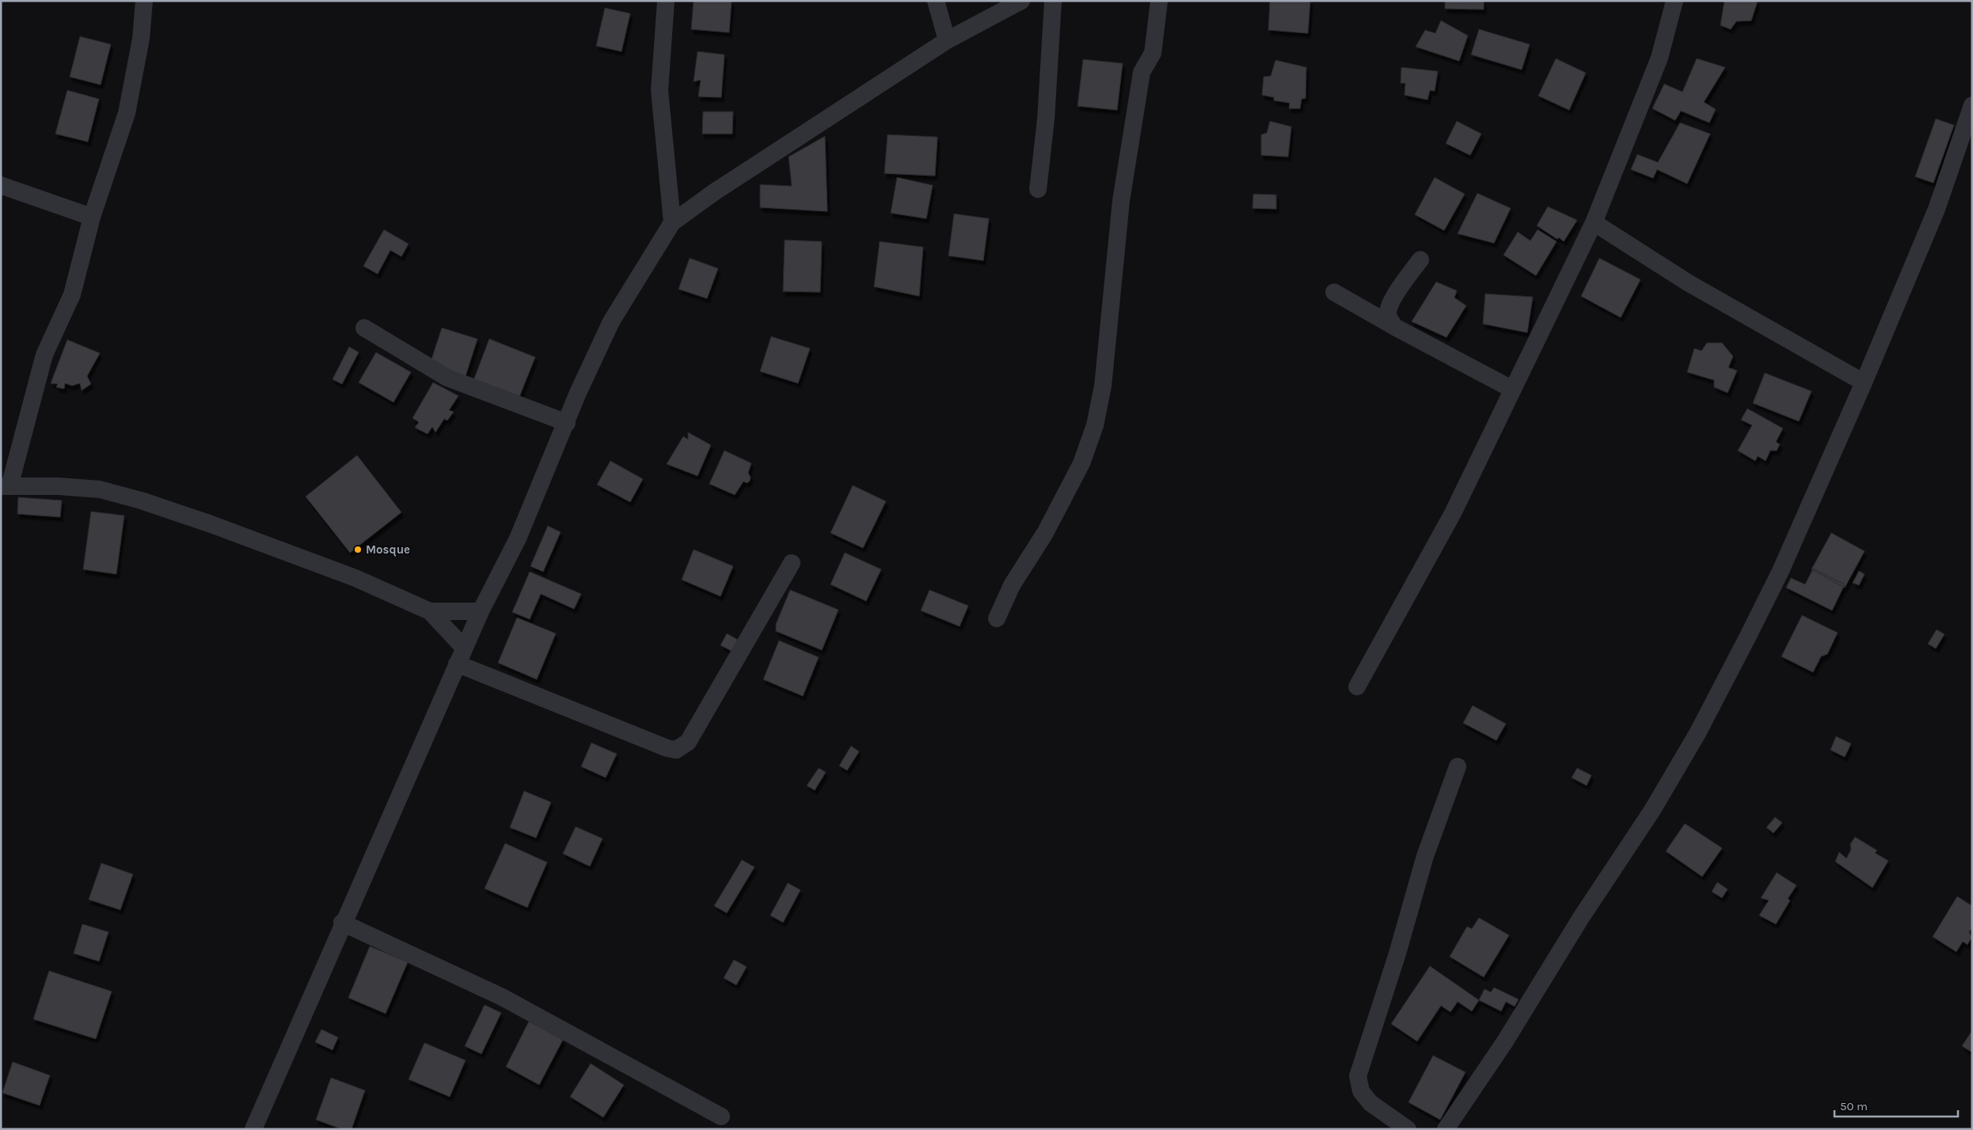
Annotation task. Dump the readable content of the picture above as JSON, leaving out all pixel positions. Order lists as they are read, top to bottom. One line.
{"places":["Mosque"],"scale_bar":"50 m"}
